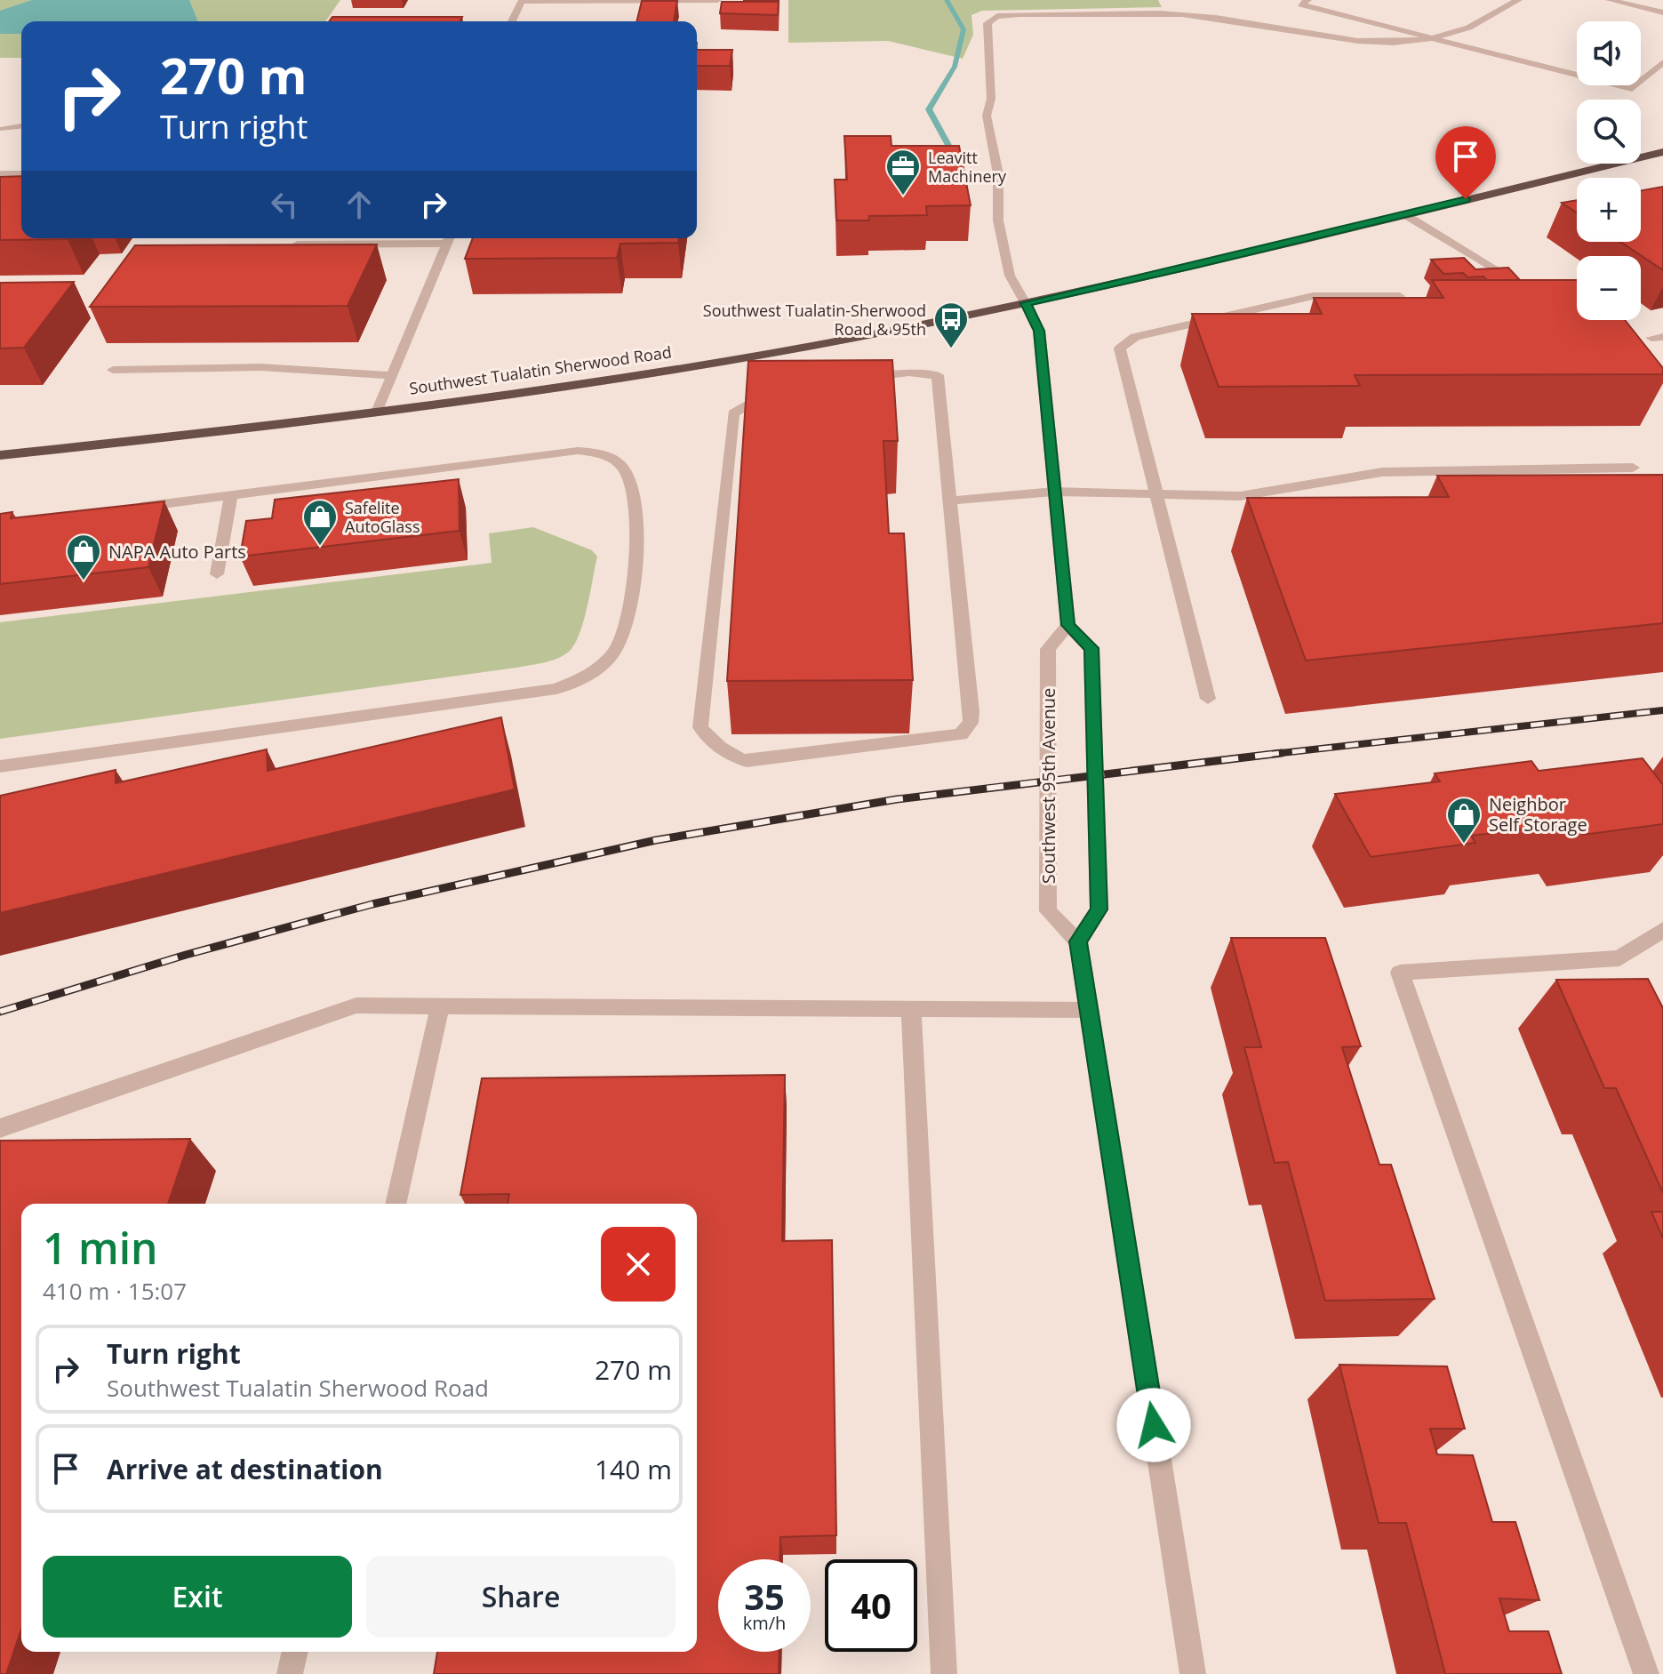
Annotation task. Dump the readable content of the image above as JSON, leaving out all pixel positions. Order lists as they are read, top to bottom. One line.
{"streets":{"highway":["Southwest Tualatin Sherwood Road"],"street":["Southwest 95th Avenue"]},"places":{"office":["Leavitt Machinery"],"bus stop":["Southwest Tualatin-Sherwood Road & 95th"],"shop":["Safelite AutoGlass","NAPA Auto Parts","Neighbor Self Storage"]},"page":{"map_buttons":["+","−"],"turn":["270 m","Turn right"],"heading":["1 min","410 m · 15:07"],"list":[{"name":"Turn right","note":"Southwest Tualatin Sherwood Road","value":"270 m"},{"name":"Arrive at destination","value":"140 m"}],"buttons":["Exit","Share"],"speed":"35 km/h","limit":"40"}}
